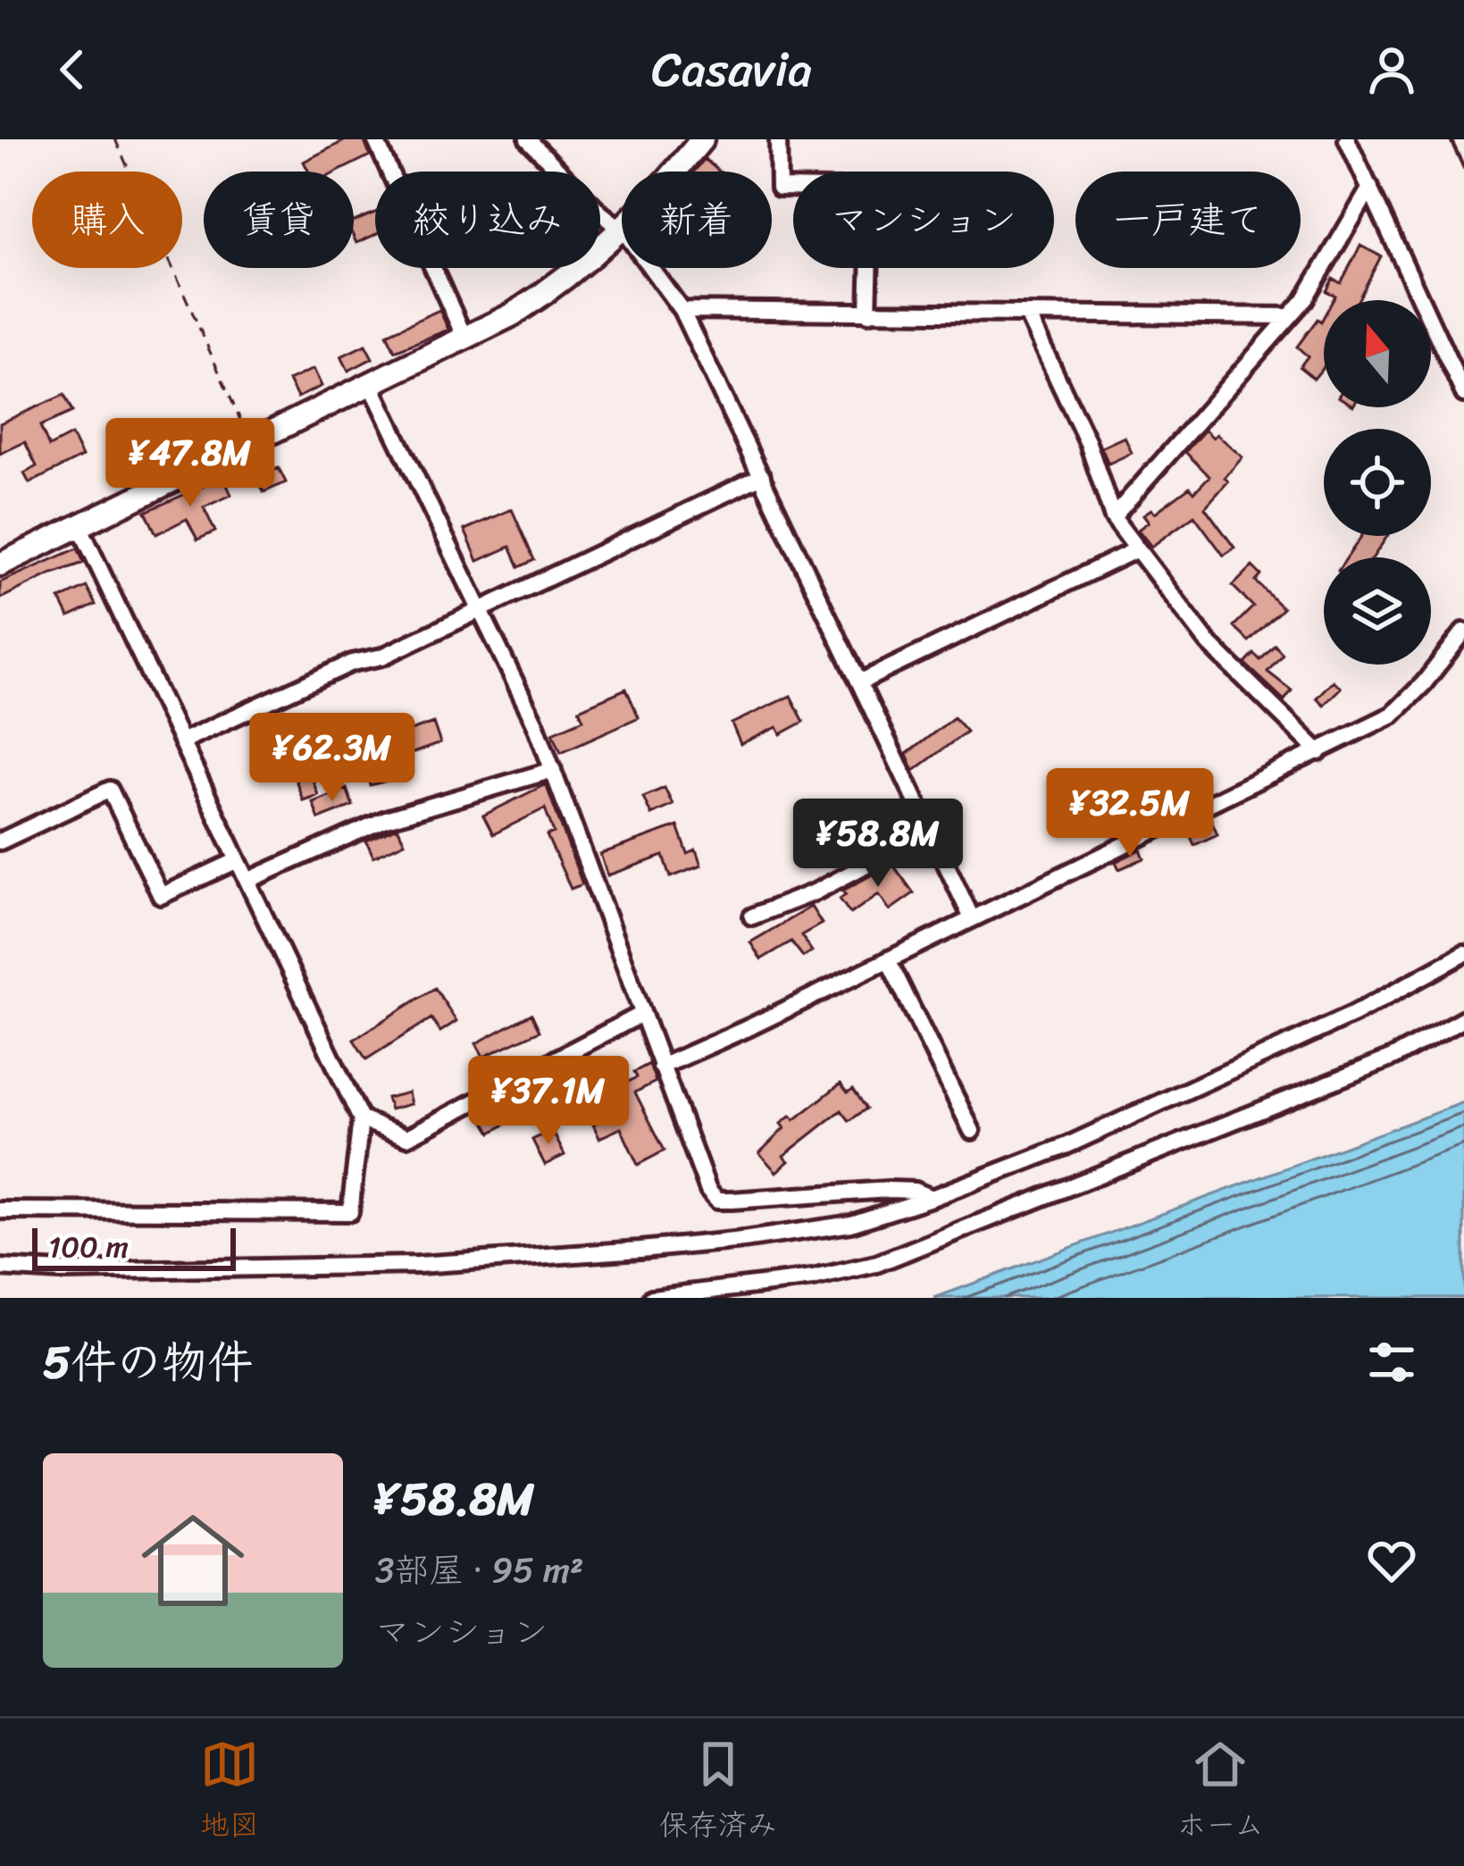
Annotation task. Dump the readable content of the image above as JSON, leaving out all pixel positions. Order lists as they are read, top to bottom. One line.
{"scale_bar":"100 m","north":"top","page":{"header":"Casavia","chip":["購入","賃貸","絞り込み","新着","マンション","一戸建て"],"price":["¥47.8M","¥62.3M","¥32.5M","¥58.8M","¥37.1M"],"scale":"100 m","heading":"5件の物件","list":[{"name":"¥58.8M","note":"3部屋 · 95 m² · マンション"}],"tabs":["地図","保存済み","ホーム"]}}
